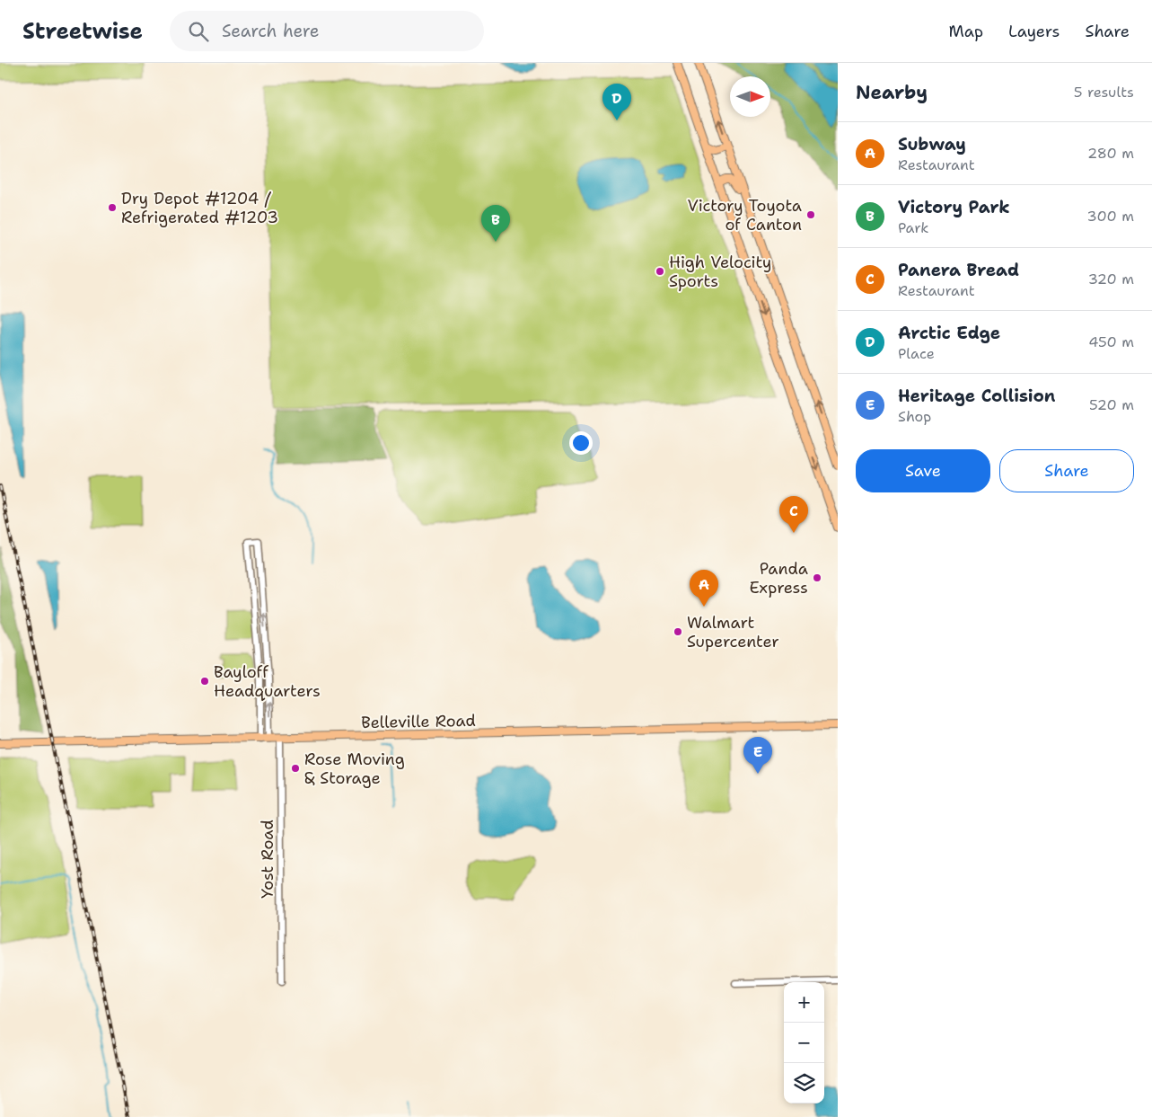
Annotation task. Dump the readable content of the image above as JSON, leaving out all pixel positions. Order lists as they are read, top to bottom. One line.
{"streets":{"main road":["Belleville Road"],"street":["Yost Road"]},"crossings":[["Belleville Road","Yost Road"]],"places":["Dry Depot #1204 / Refrigerated #1203","Victory Toyota of Canton","High Velocity Sports","Panda Express","Walmart Supercenter","Bayloff Headquarters","Rose Moving & Storage"],"north":"right","page":{"header":"Streetwise","search":"Search here","nav":["Map","Layers","Share"],"heading":["Nearby","5 results"],"pins":["D","B","C","A","E"],"list":[{"mark":"A","name":"Subway","note":"Restaurant","value":"280 m"},{"mark":"B","name":"Victory Park","note":"Park","value":"300 m"},{"mark":"C","name":"Panera Bread","note":"Restaurant","value":"320 m"},{"mark":"D","name":"Arctic Edge","note":"Place","value":"450 m"},{"mark":"E","name":"Heritage Collision","note":"Shop","value":"520 m"}],"buttons":["Save","Share"],"map_buttons":["+","−"]}}
